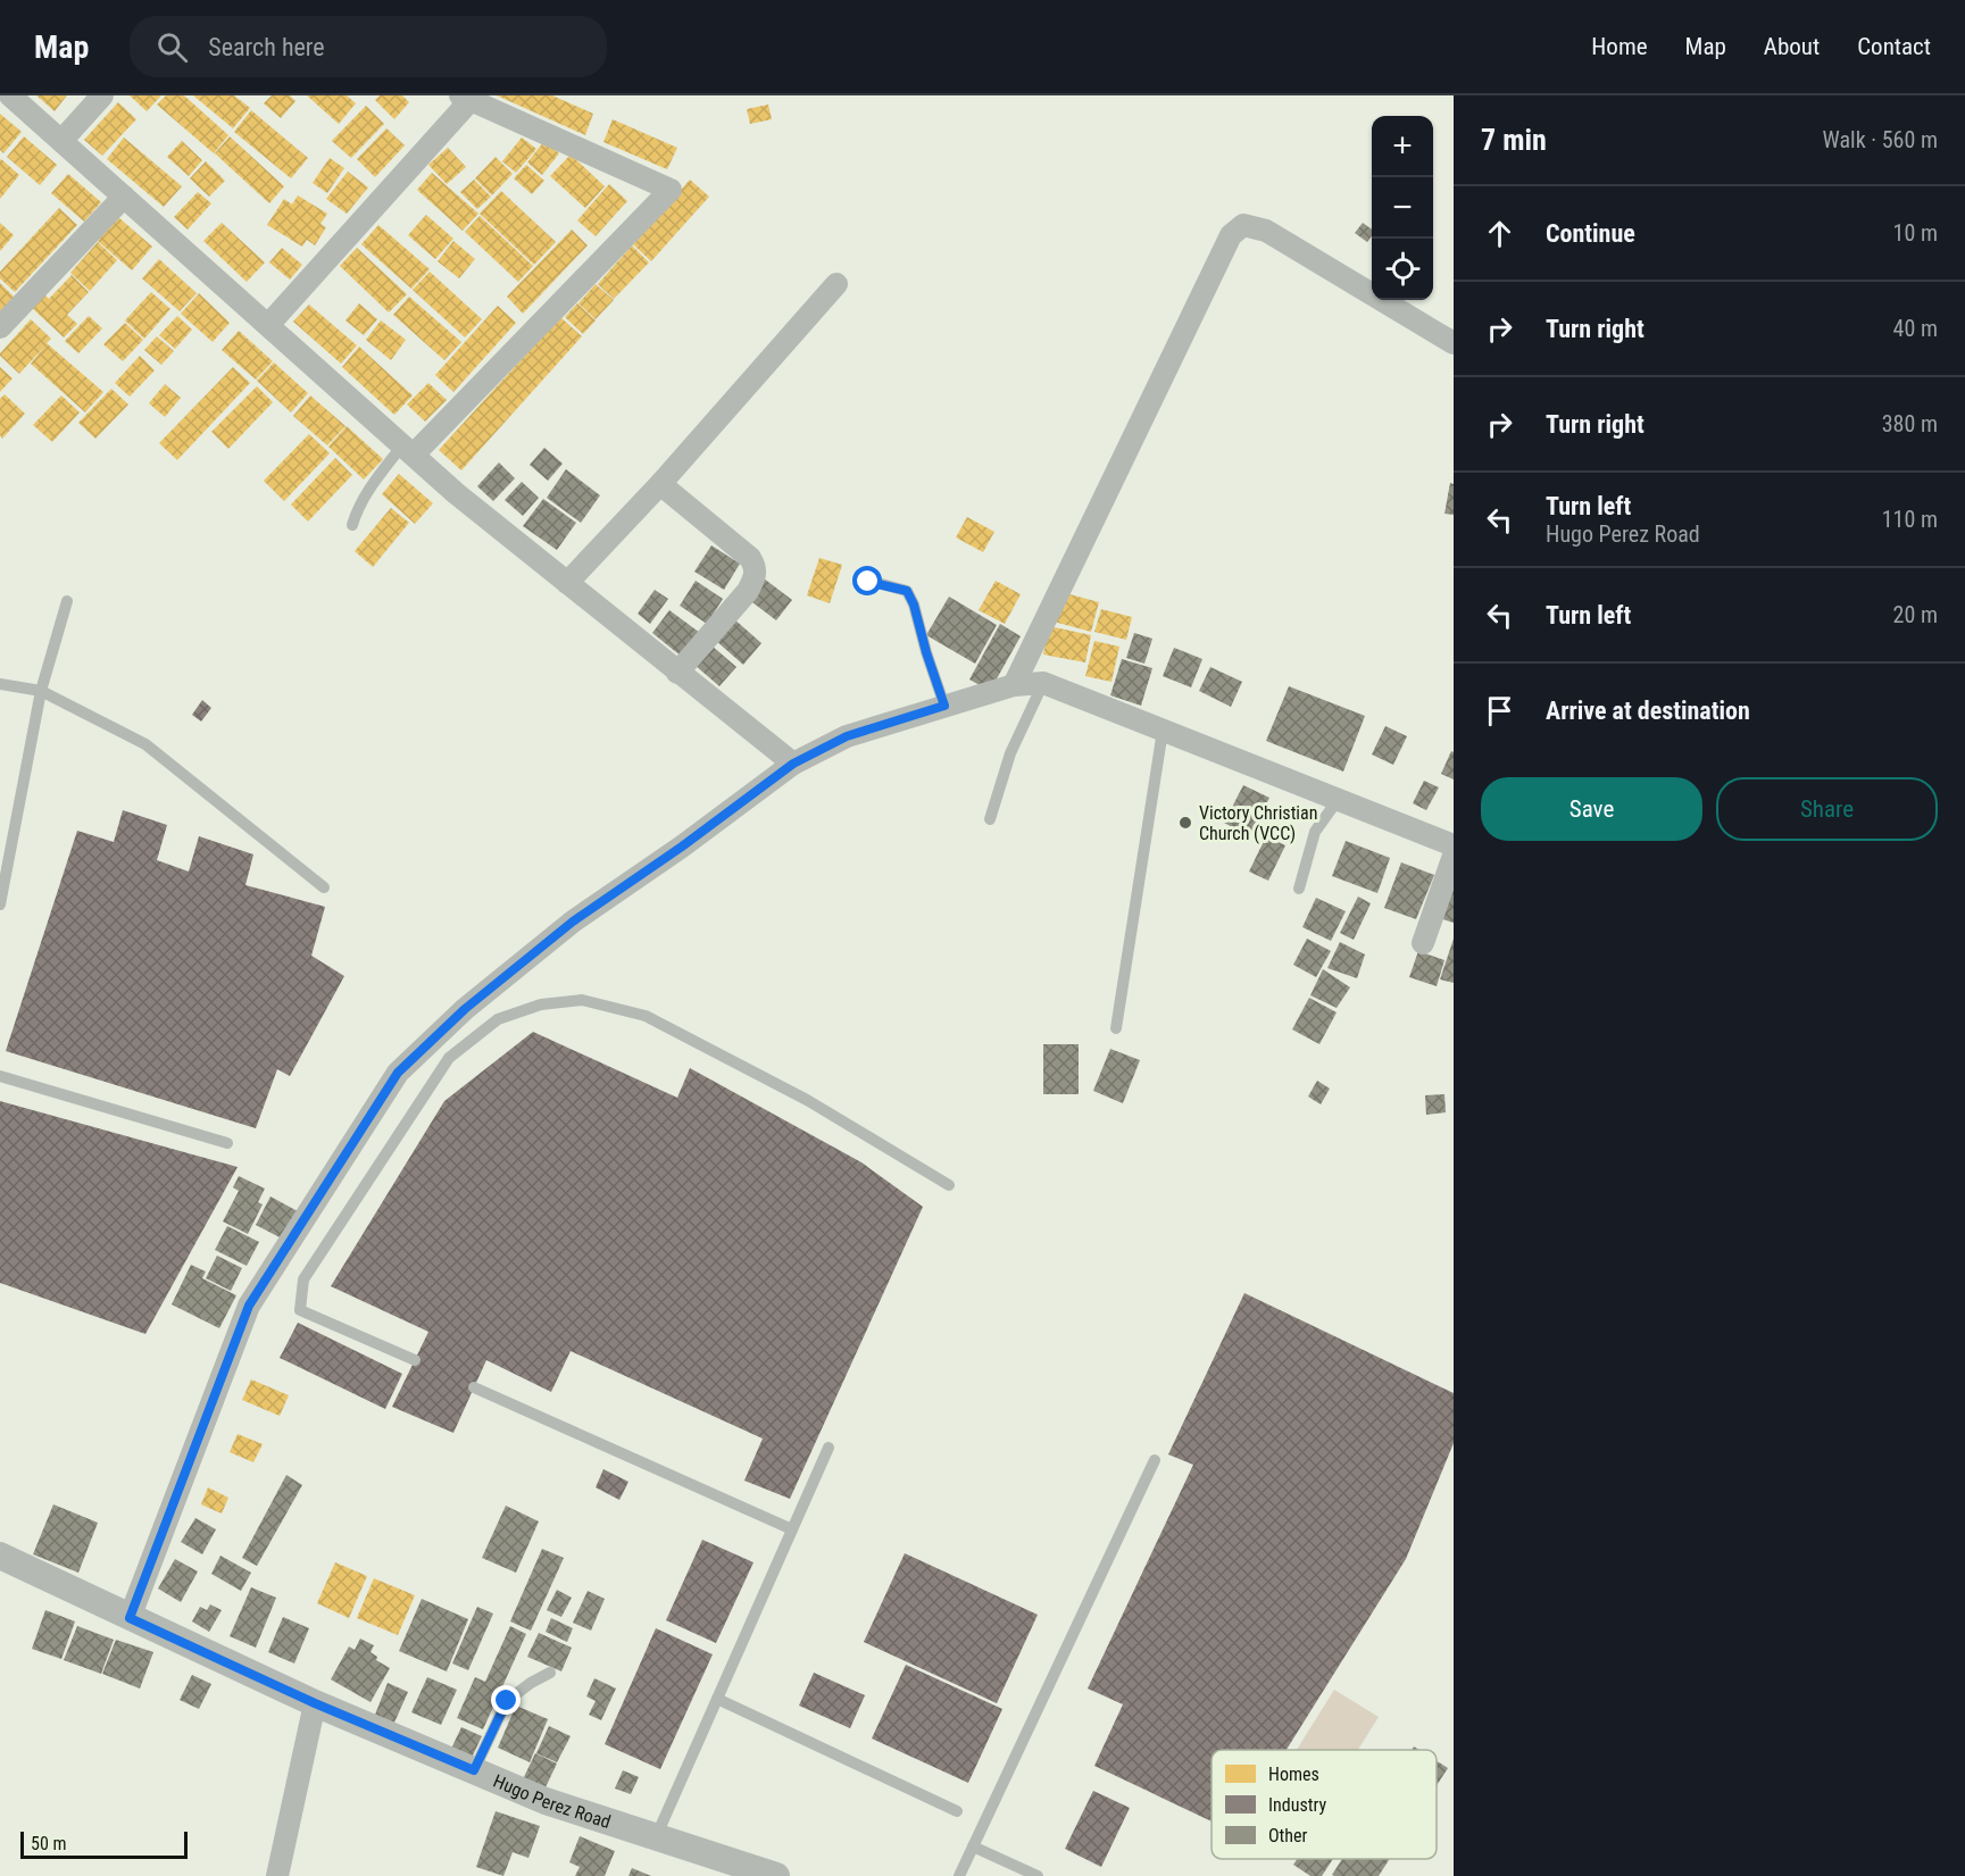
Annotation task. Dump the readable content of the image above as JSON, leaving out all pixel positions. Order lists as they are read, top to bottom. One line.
{"streets":{"street":["Hugo Perez Road"]},"places":["Victory Christian Church (VCC)"],"legend":["Homes","Industry","Other"],"scale_bar":"50 m","page":{"header":"Map","search":"Search here","nav":["Home","Map","About","Contact"],"heading":["7 min","Walk · 560 m"],"map_buttons":["+","−"],"list":[["Continue","10 m"],["Turn right","40 m"],["Turn right","380 m"],["Turn left","Hugo Perez Road","110 m"],["Turn left","20 m"],"Arrive at destination"],"buttons":["Save","Share"],"scale":"50 m"}}
